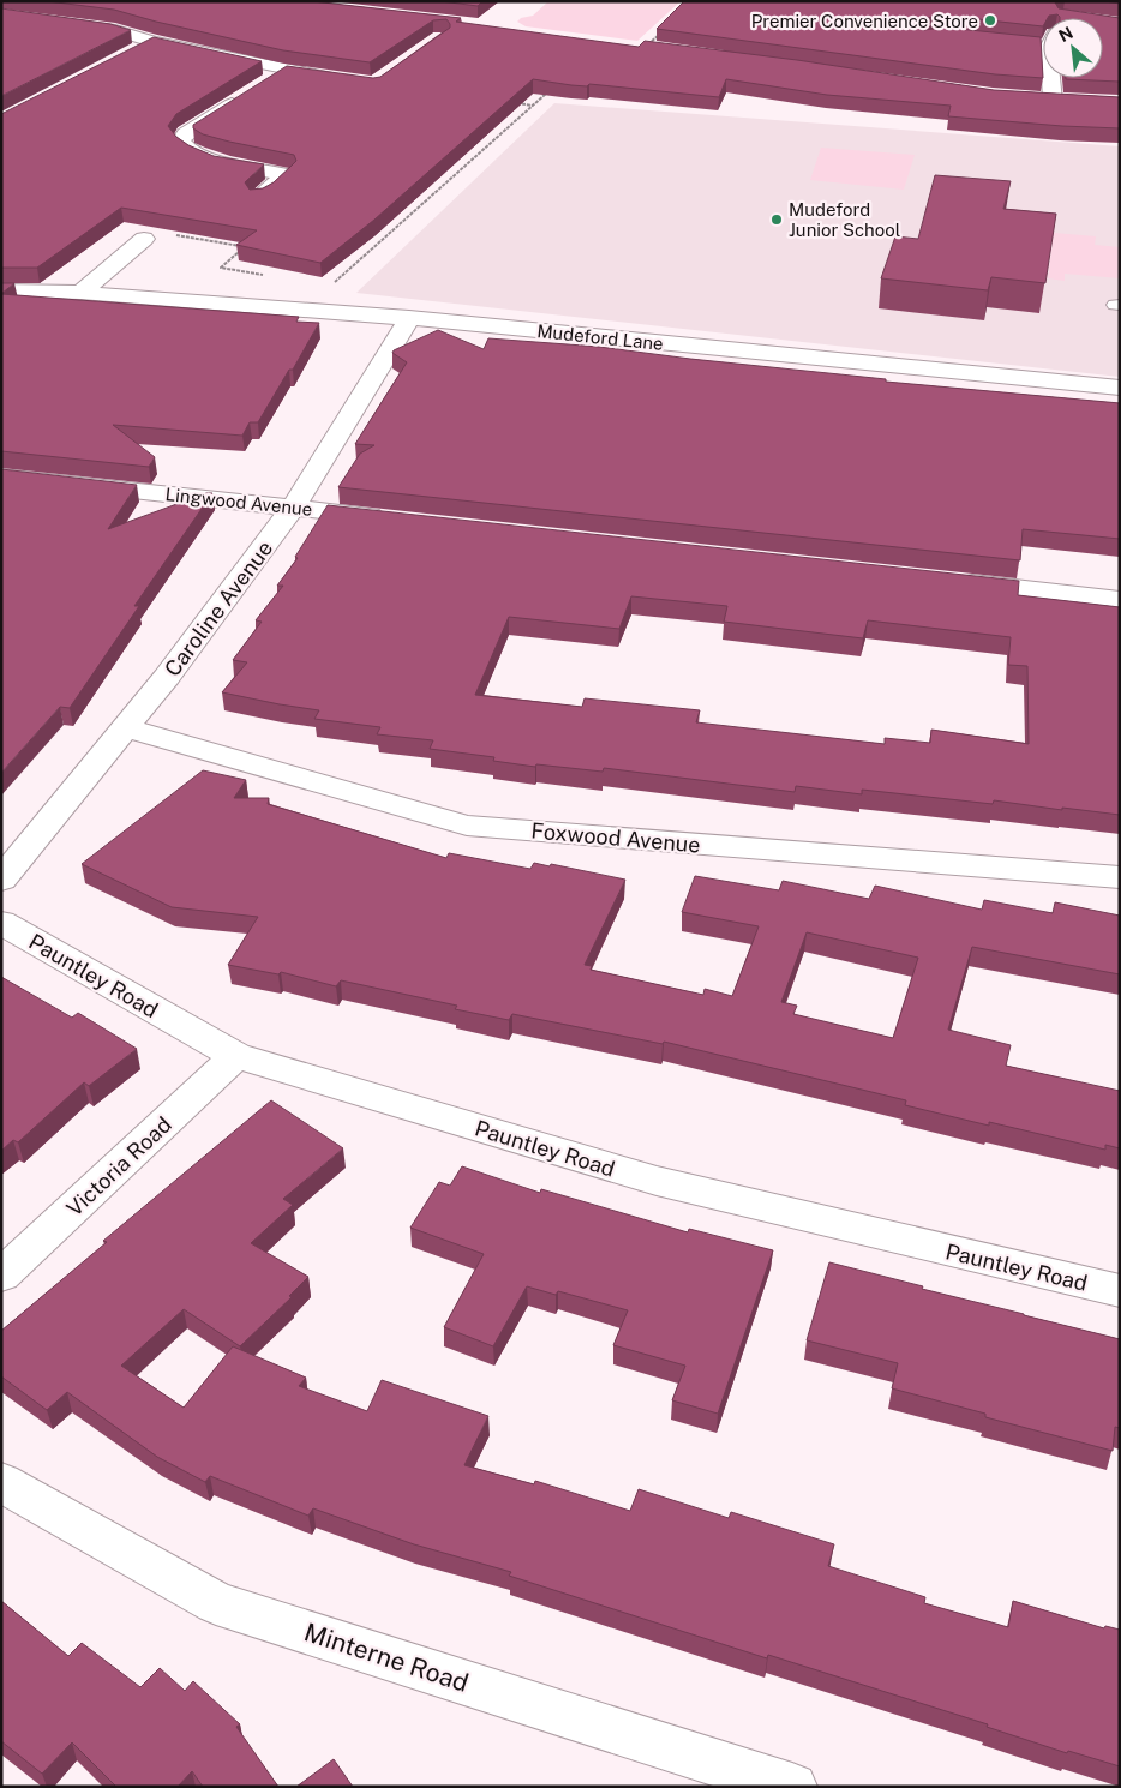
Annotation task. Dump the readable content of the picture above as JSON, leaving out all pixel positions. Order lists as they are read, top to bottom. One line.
{"streets":{"street":["Mudeford Lane","Lingwood Avenue","Caroline Avenue","Foxwood Avenue","Pauntley Road","Victoria Road","Minterne Road"]},"crossings":[["Mudeford Lane","Caroline Avenue"],["Lingwood Avenue","Caroline Avenue"],["Caroline Avenue","Foxwood Avenue"],["Pauntley Road","Victoria Road"]],"places":["Premier Convenience Store","Mudeford Junior School"],"north":"top left"}
